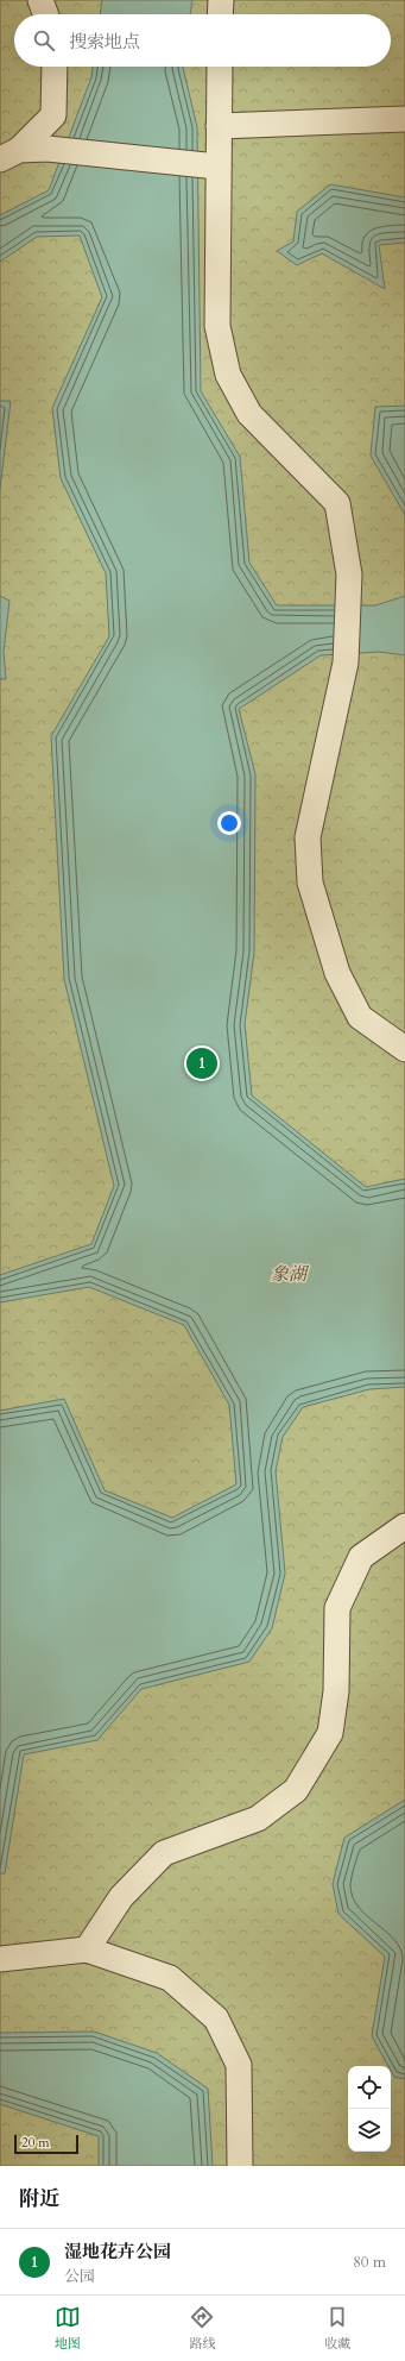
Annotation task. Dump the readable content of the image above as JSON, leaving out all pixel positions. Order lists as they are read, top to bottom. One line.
{"water":["象湖"],"scale_bar":"20 m","page":{"search":"搜索地点","pins":"1","scale":"20 m","heading":"附近","list":[{"mark":"1","name":"湿地花卉公园","note":"公园","value":"80 m"}],"nav":["地图","路线","收藏"]}}
